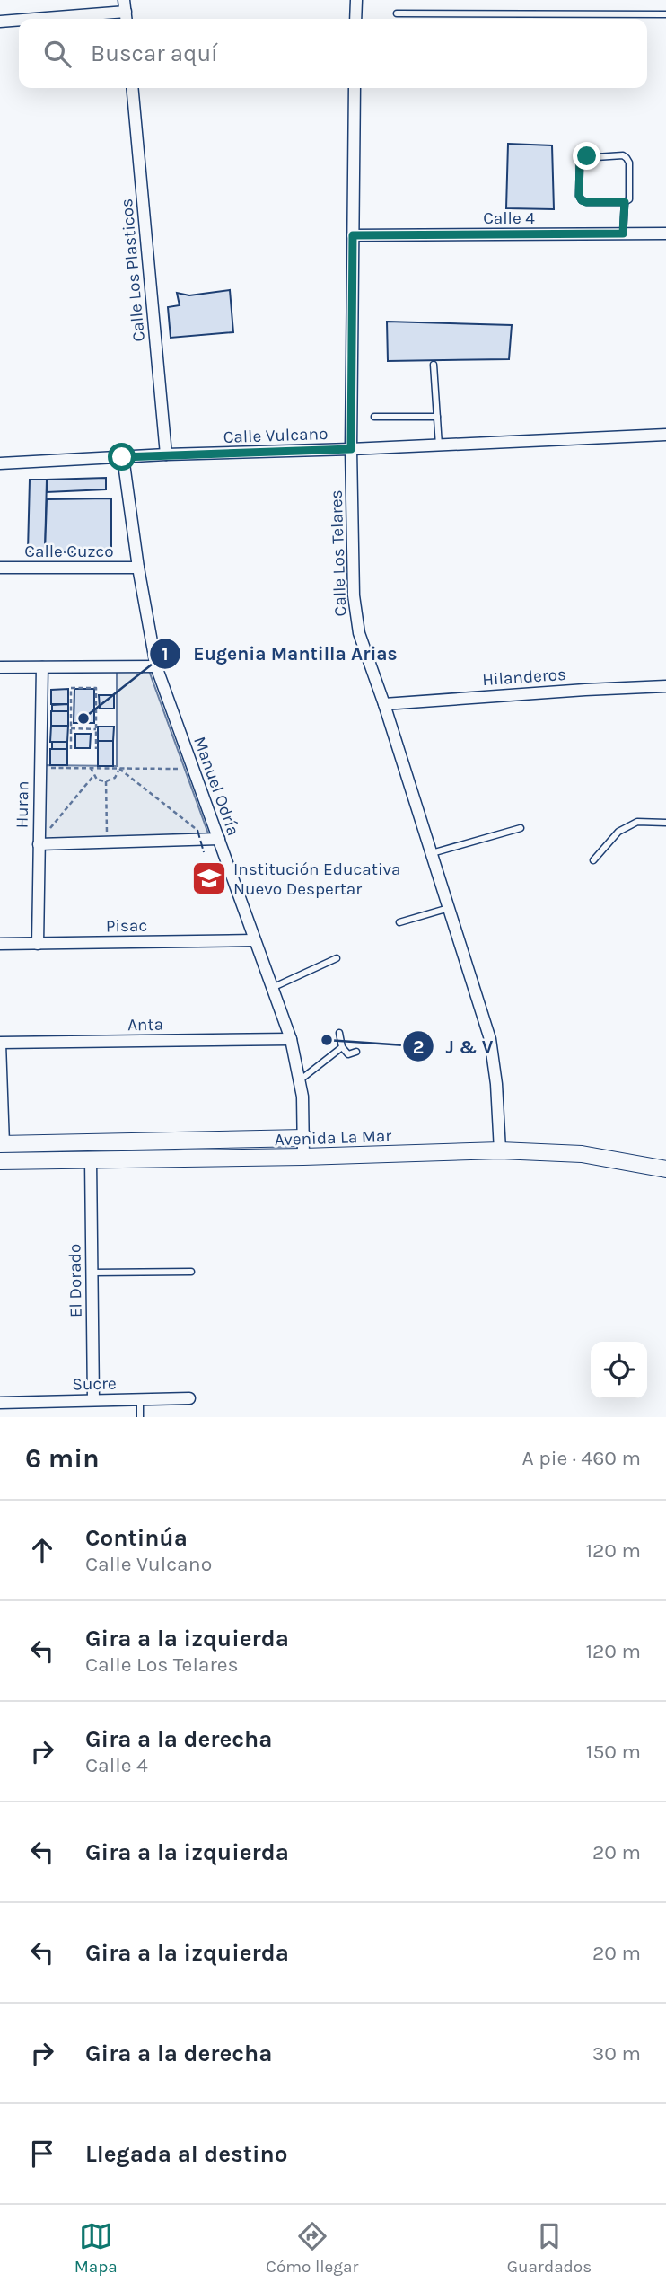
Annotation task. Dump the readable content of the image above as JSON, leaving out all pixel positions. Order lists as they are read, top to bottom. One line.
{"streets":{"street":["Calle 4","Calle Los Plasticos","Calle Vulcano","Calle Cuzco","Calle Los Telares","Hilanderos","Manuel Odría","Huran","Pisac","Anta","Avenida La Mar","El Dorado","Sucre"]},"crossings":[["Calle 4","Calle Los Telares"],["Calle Los Plasticos","Calle Vulcano"],["Calle Vulcano","Calle Los Telares"],["Calle Vulcano","Manuel Odría"],["Calle Cuzco","Manuel Odría"],["Calle Los Telares","Hilanderos"],["Calle Los Telares","Avenida La Mar"],["Manuel Odría","Pisac"],["Manuel Odría","Anta"],["Manuel Odría","Avenida La Mar"],["Huran","Pisac"],["Avenida La Mar","El Dorado"],["El Dorado","Sucre"]],"places":{"other":["Eugenia Mantilla Arias","J & V"],"school or university":["Institución Educativa Nuevo Despertar"]},"page":{"search":"Buscar aquí","heading":["6 min","A pie · 460 m"],"list":[["Continúa","Calle Vulcano","120 m"],["Gira a la izquierda","Calle Los Telares","120 m"],["Gira a la derecha","Calle 4","150 m"],["Gira a la izquierda","20 m"],["Gira a la izquierda","20 m"],["Gira a la derecha","30 m"],"Llegada al destino"],"nav":["Mapa","Cómo llegar","Guardados"]}}
